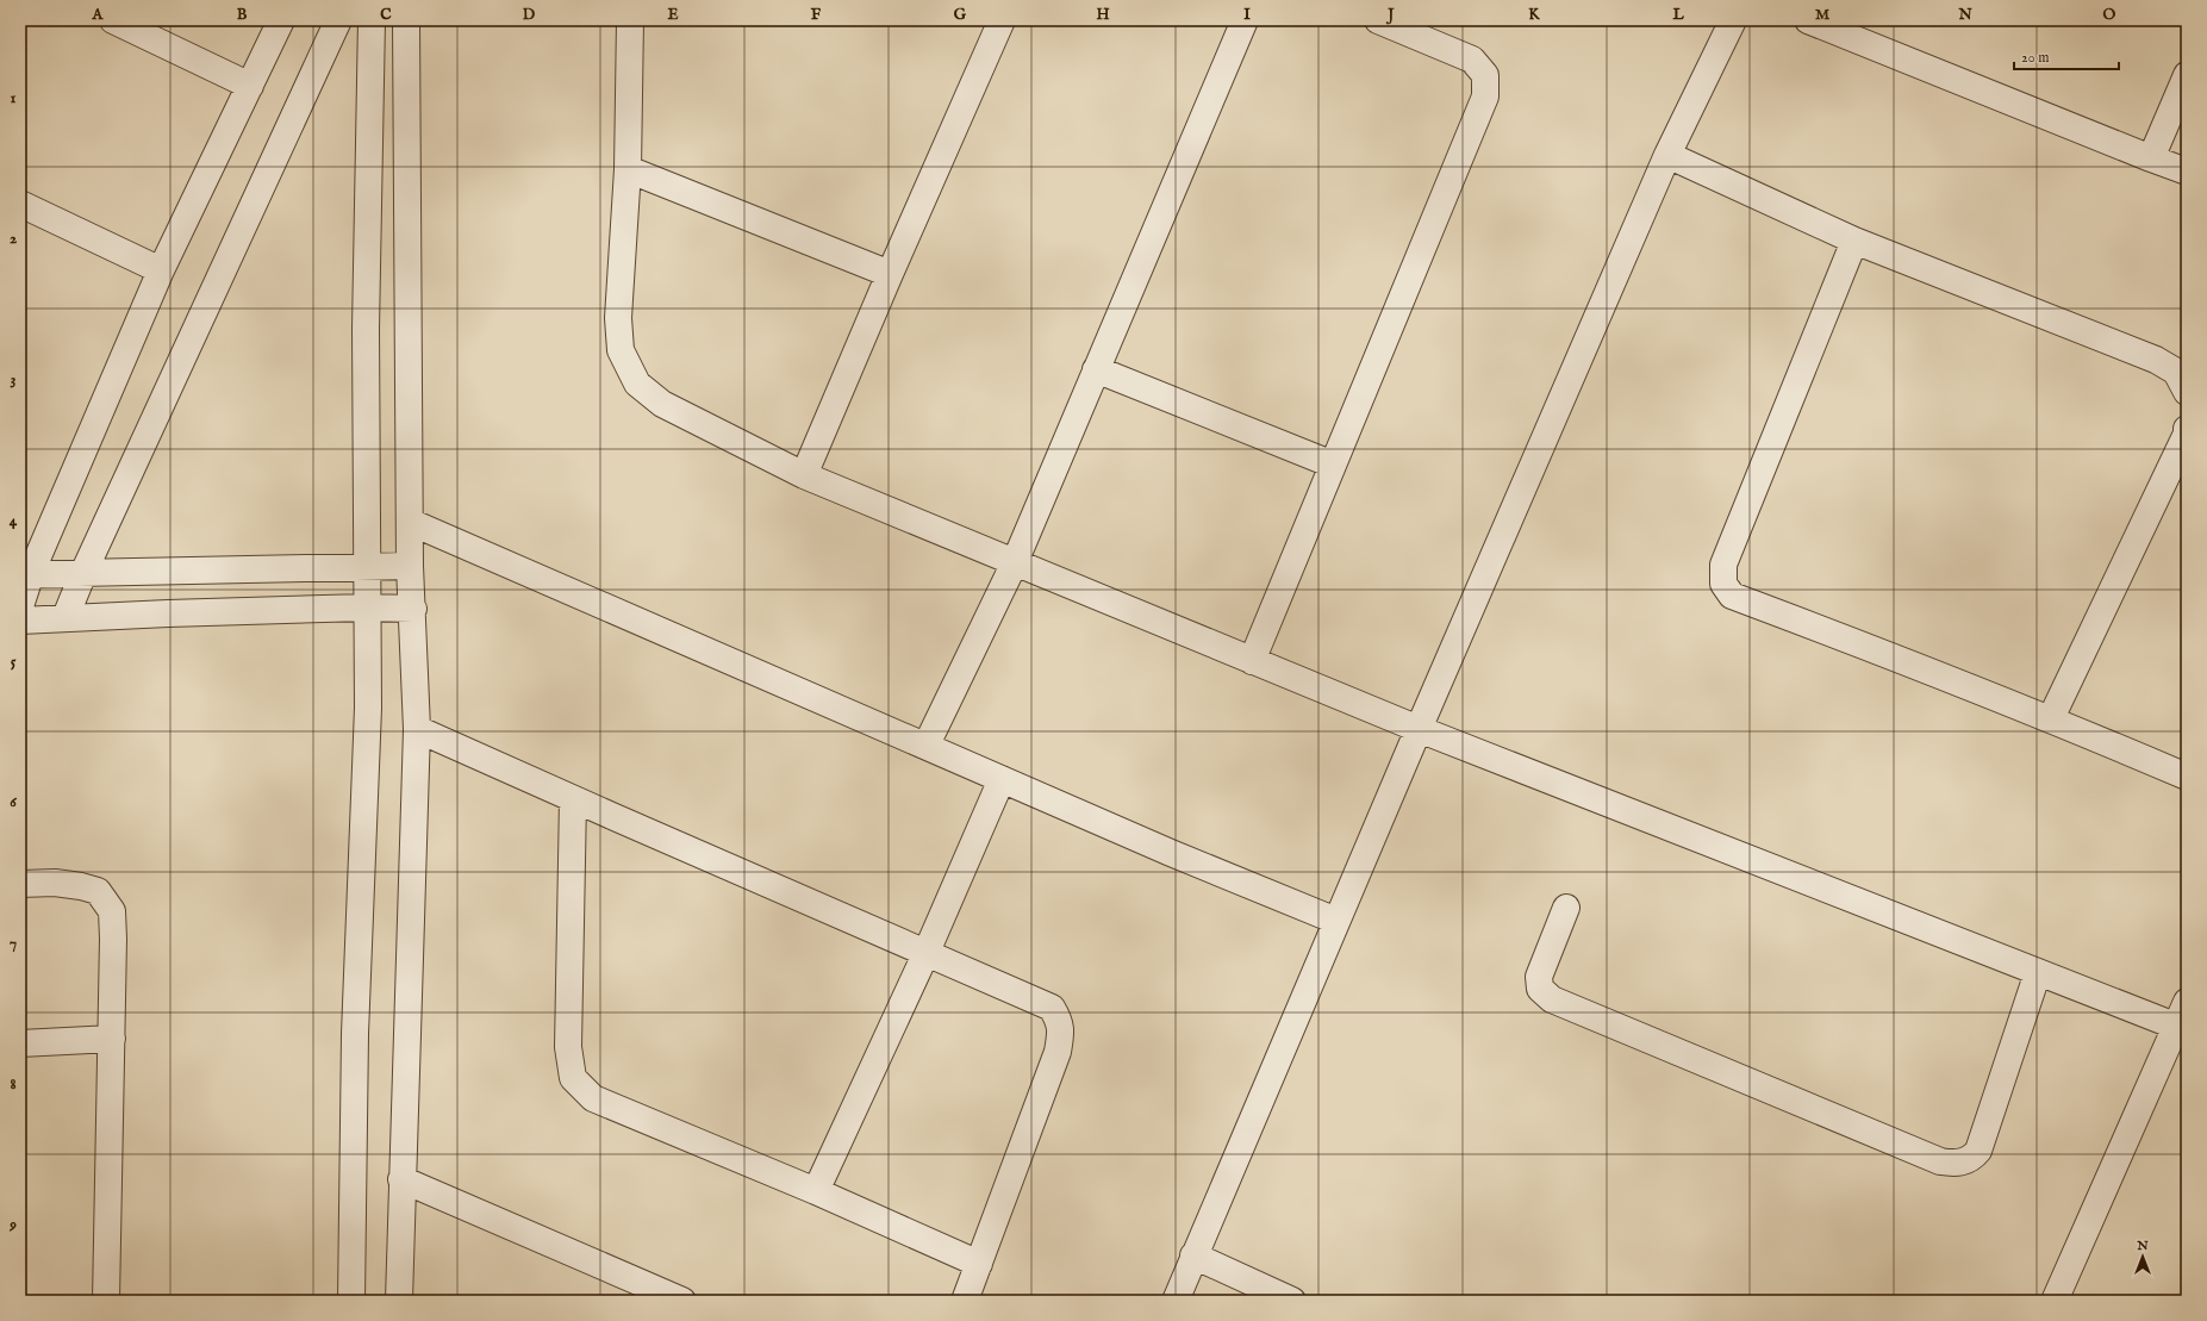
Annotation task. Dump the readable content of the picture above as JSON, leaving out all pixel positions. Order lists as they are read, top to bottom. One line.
{"scale_bar":"20 m","north":"top","grid":{"columns":["A","B","C","D","E","F","G","H","I","J","K","L","M","N","O"],"rows":["1","2","3","4","5","6","7","8","9"]}}
